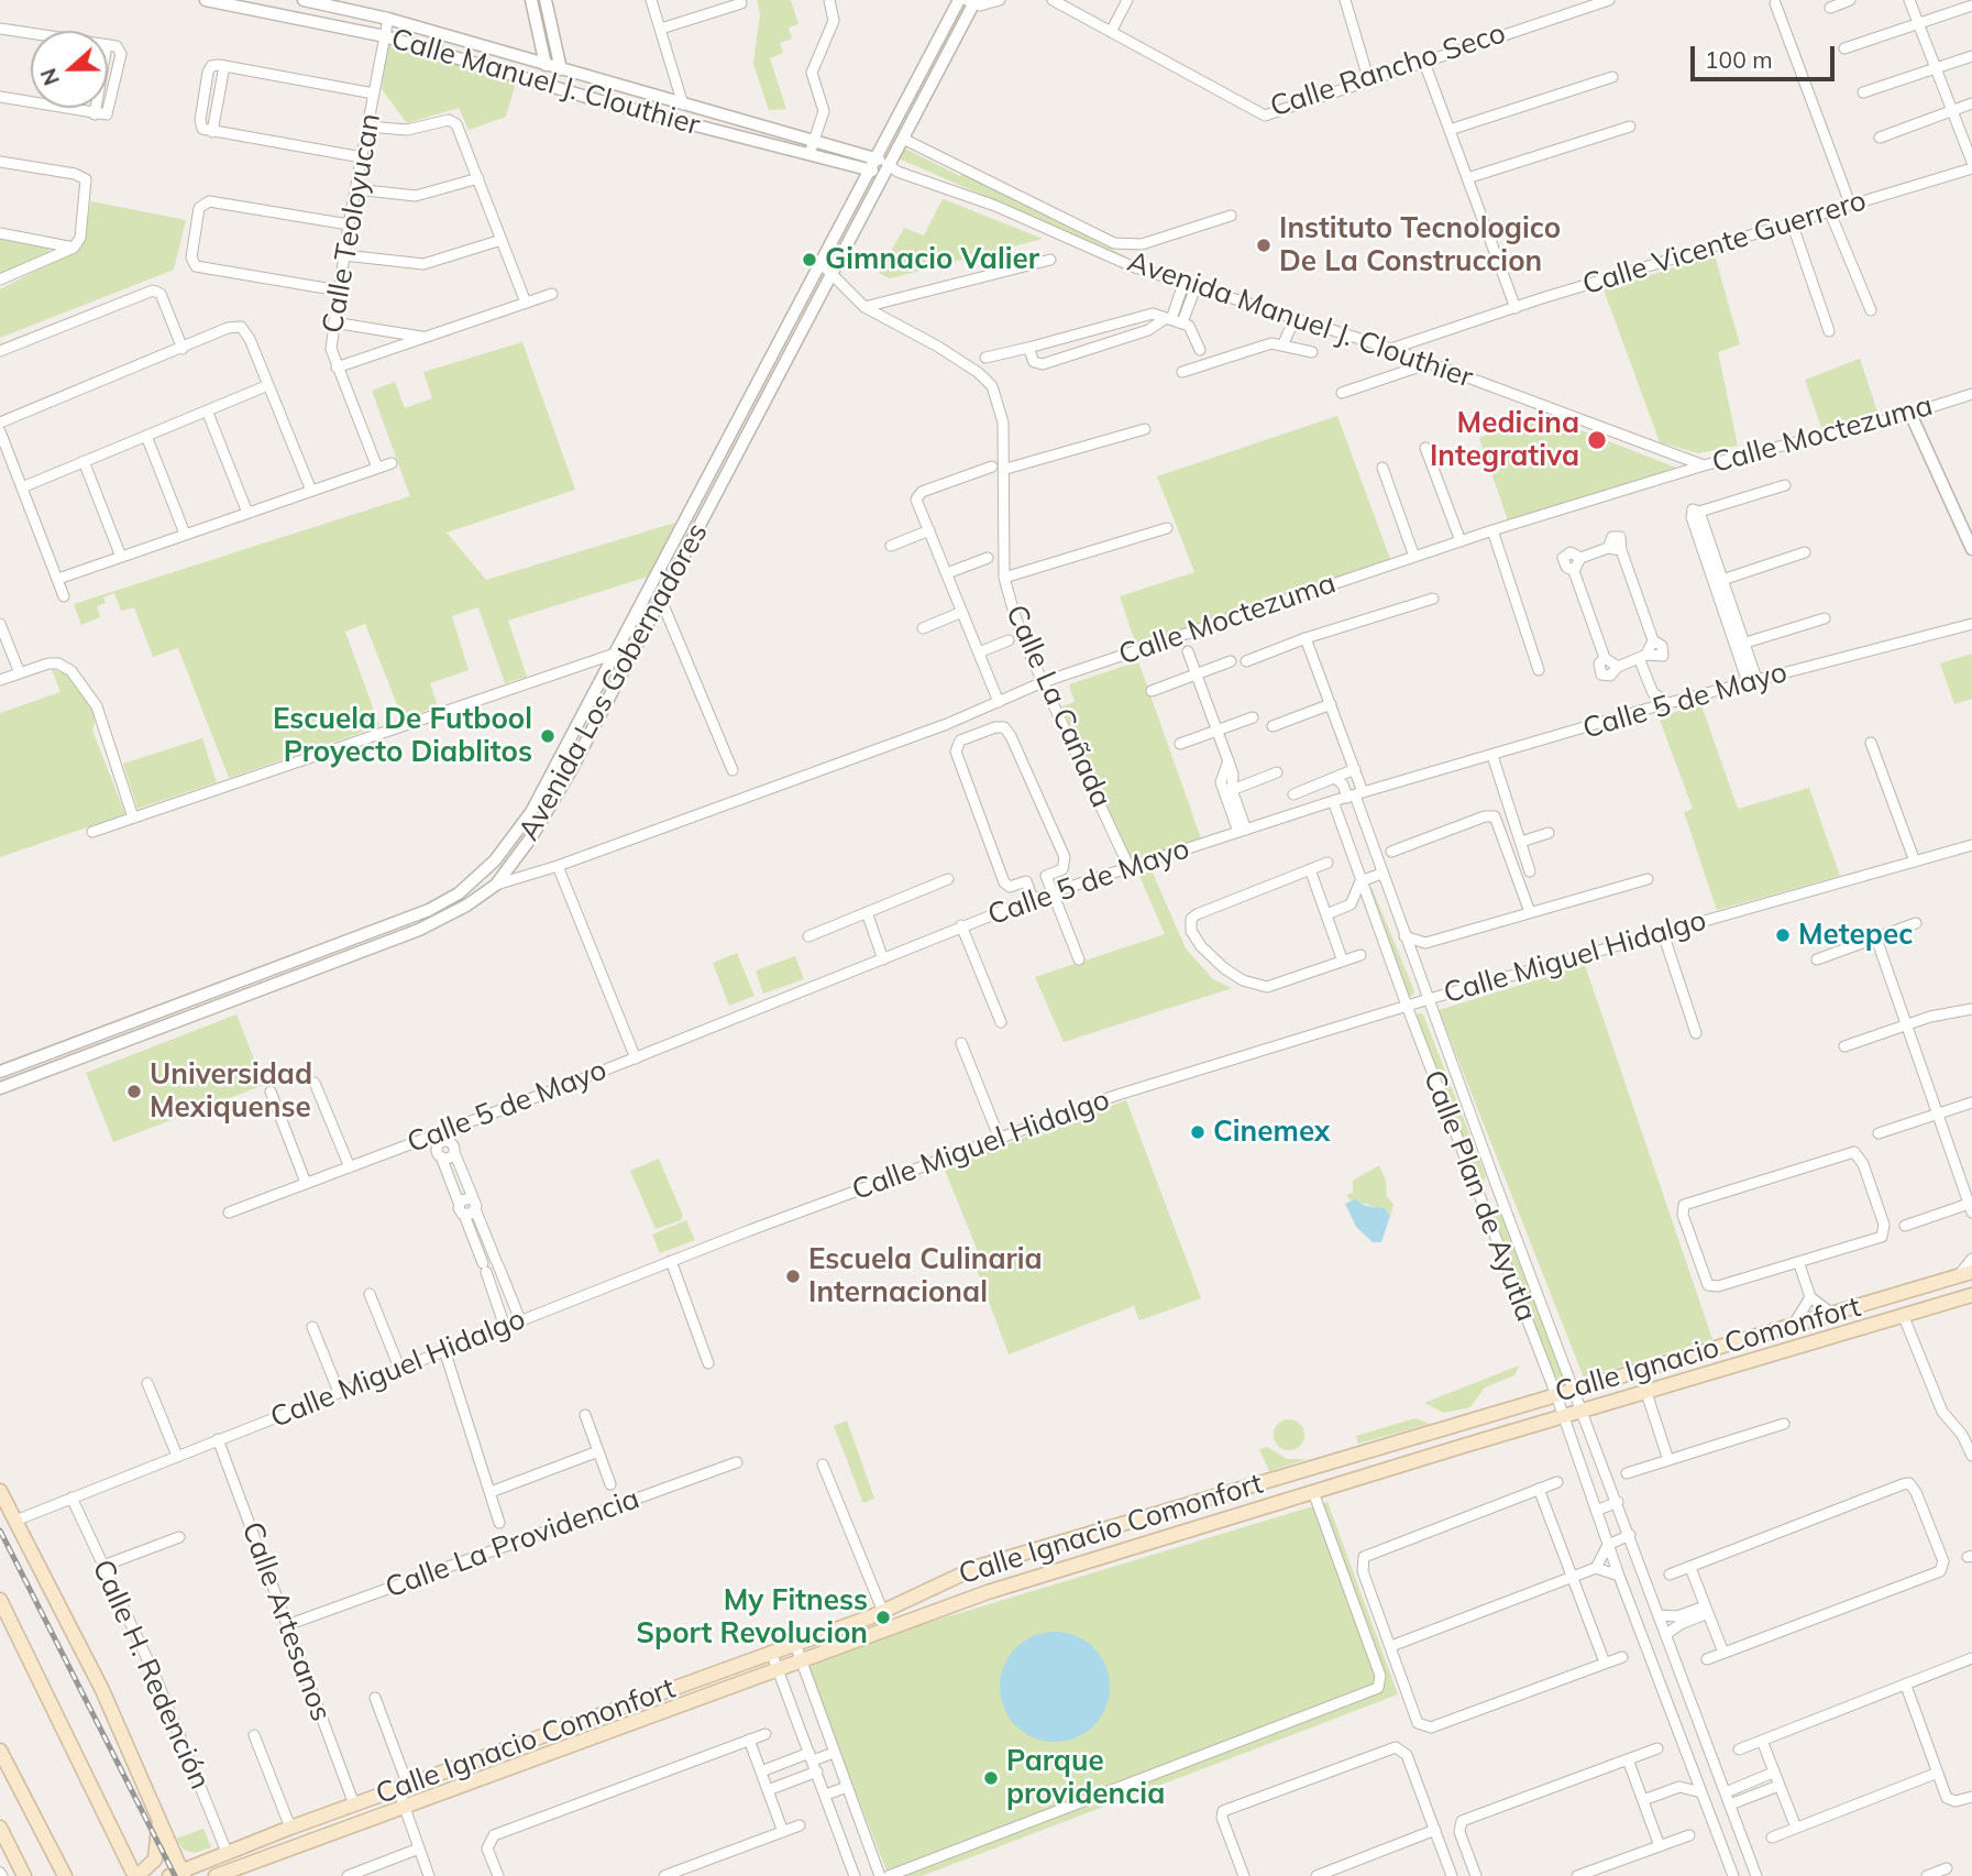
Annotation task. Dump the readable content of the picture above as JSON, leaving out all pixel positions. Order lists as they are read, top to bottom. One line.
{"streets":{"main road":["Calle Ignacio Comonfort"],"street":["Calle Rancho Seco","Calle Manuel J. Clouthier","Calle Teoloyucan","Calle Vicente Guerrero","Avenida Manuel J. Clouthier","Calle Moctezuma","Avenida Los Gobernadores","Calle 5 de Mayo","Calle La Cañada","Calle Miguel Hidalgo","Calle Plan de Ayutla","Calle La Providencia","Calle Artesanos","Calle H. Redención"]},"crossings":[["Calle Manuel J. Clouthier","Calle Teoloyucan"],["Calle Manuel J. Clouthier","Avenida Manuel J. Clouthier"],["Calle Manuel J. Clouthier","Avenida Los Gobernadores"],["Calle Vicente Guerrero","Avenida Manuel J. Clouthier"],["Avenida Manuel J. Clouthier","Calle Moctezuma"],["Avenida Manuel J. Clouthier","Avenida Los Gobernadores"],["Calle Moctezuma","Avenida Los Gobernadores"],["Calle Moctezuma","Calle La Cañada"],["Avenida Los Gobernadores","Calle La Cañada"],["Calle 5 de Mayo","Calle La Cañada"],["Calle 5 de Mayo","Calle Plan de Ayutla"],["Calle Miguel Hidalgo","Calle Plan de Ayutla"],["Calle Miguel Hidalgo","Calle Artesanos"],["Calle Miguel Hidalgo","Calle H. Redención"],["Calle Plan de Ayutla","Calle Ignacio Comonfort"],["Calle Ignacio Comonfort","Calle Artesanos"],["Calle Ignacio Comonfort","Calle H. Redención"],["Calle La Providencia","Calle Artesanos"]],"places":["Instituto Tecnologico De La Construccion","Gimnacio Valier","Medicina Integrativa","Escuela De Futbool Proyecto Diablitos","Metepec","Universidad Mexiquense","Cinemex","Escuela Culinaria Internacional","My Fitness Sport Revolucion","Parque providencia"],"scale_bar":"100 m","north":"left"}
